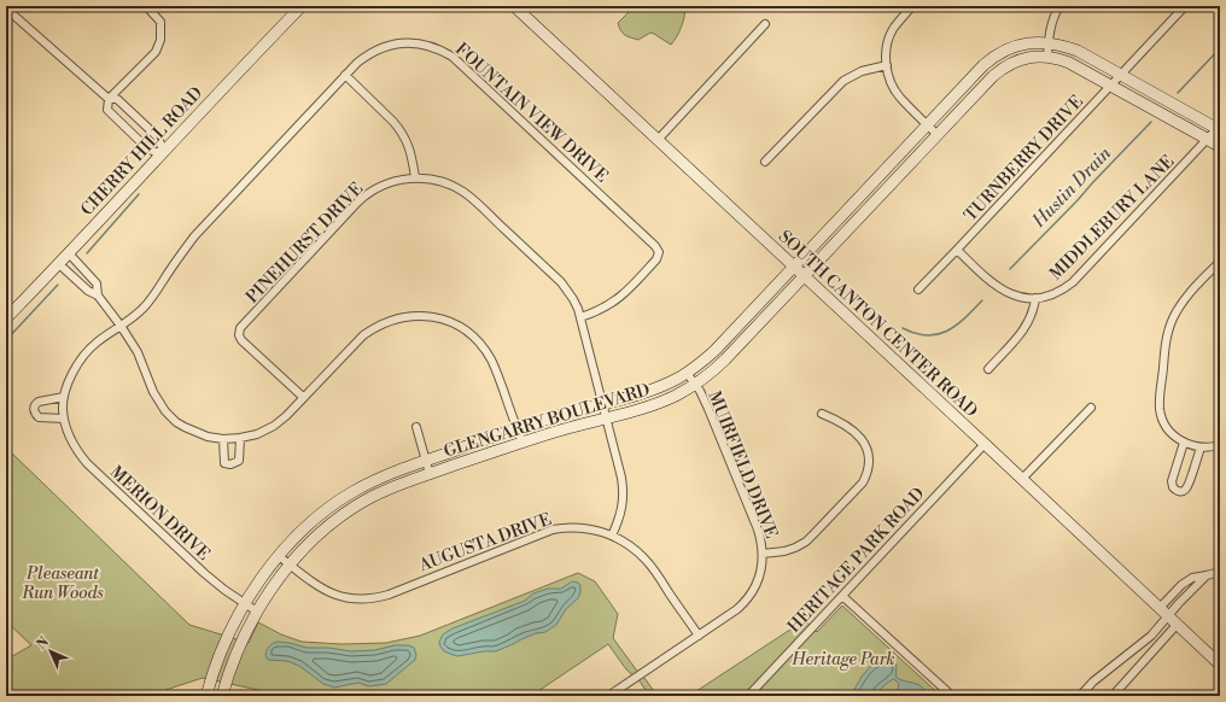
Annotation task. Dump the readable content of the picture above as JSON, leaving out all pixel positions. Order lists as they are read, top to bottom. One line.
{"streets":{"street":["FOUNTAIN VIEW DRIVE","CHERRY HILL ROAD","TURNBERRY DRIVE","MIDDLEBURY LANE","PINEHURST DRIVE","SOUTH CANTON CENTER ROAD","GLENGARRY BOULEVARD","MUIRFIELD DRIVE","MERION DRIVE","AUGUSTA DRIVE","HERITAGE PARK ROAD"]},"crossings":[["FOUNTAIN VIEW DRIVE","PINEHURST DRIVE"],["FOUNTAIN VIEW DRIVE","MERION DRIVE"],["TURNBERRY DRIVE","MIDDLEBURY LANE"],["TURNBERRY DRIVE","GLENGARRY BOULEVARD"],["MIDDLEBURY LANE","GLENGARRY BOULEVARD"],["PINEHURST DRIVE","GLENGARRY BOULEVARD"],["PINEHURST DRIVE","AUGUSTA DRIVE"],["SOUTH CANTON CENTER ROAD","GLENGARRY BOULEVARD"],["SOUTH CANTON CENTER ROAD","HERITAGE PARK ROAD"],["GLENGARRY BOULEVARD","MUIRFIELD DRIVE"],["GLENGARRY BOULEVARD","MERION DRIVE"],["GLENGARRY BOULEVARD","AUGUSTA DRIVE"],["MUIRFIELD DRIVE","AUGUSTA DRIVE"]],"water":["Hustin Drain"],"parks":["Pleaseant Run Woods","Heritage Park"],"north":"top left"}
